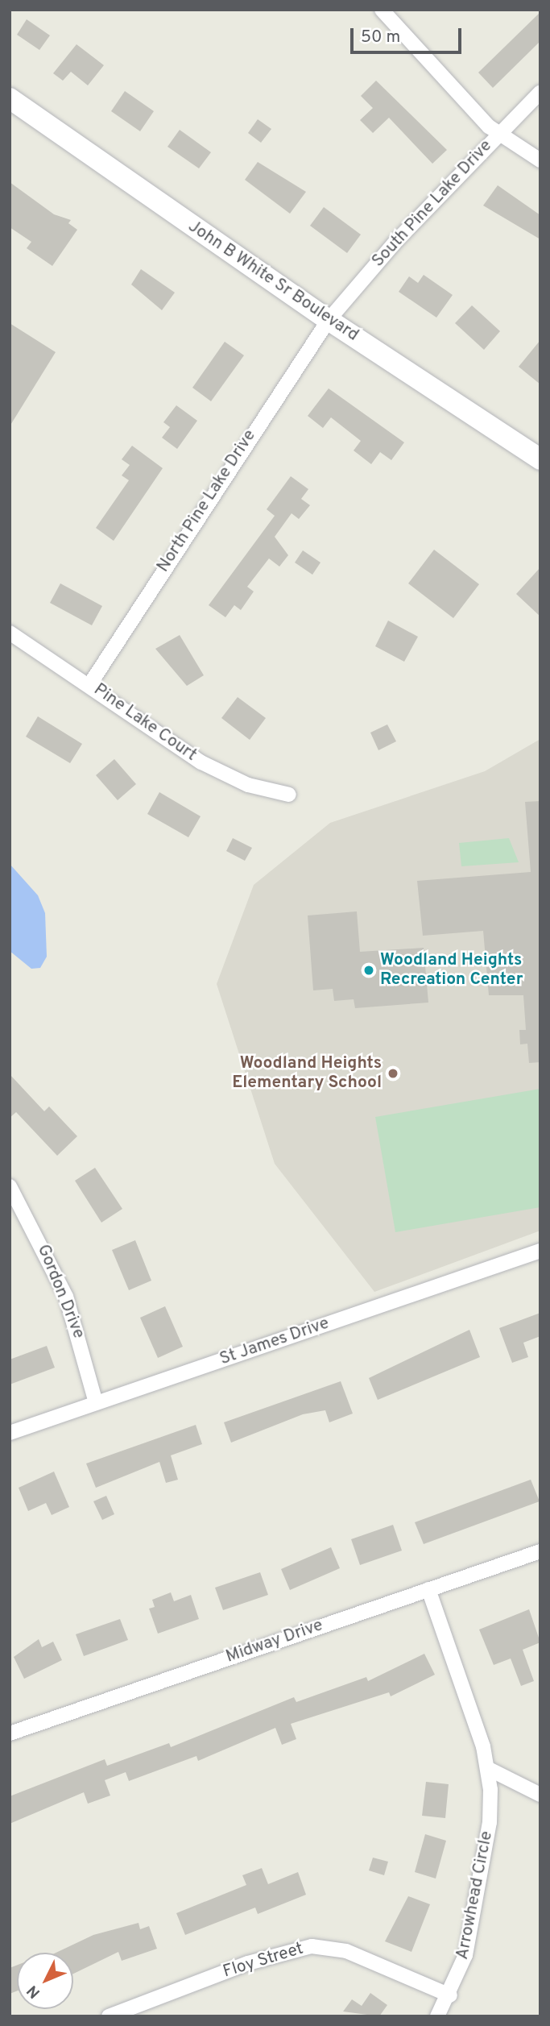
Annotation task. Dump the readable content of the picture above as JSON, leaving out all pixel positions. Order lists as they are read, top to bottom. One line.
{"streets":{"main road":["John B White Sr Boulevard"],"street":["South Pine Lake Drive","North Pine Lake Drive","Pine Lake Court","Gordon Drive","St James Drive","Midway Drive","Arrowhead Circle","Floy Street"]},"crossings":[["South Pine Lake Drive","John B White Sr Boulevard"],["South Pine Lake Drive","North Pine Lake Drive"],["John B White Sr Boulevard","North Pine Lake Drive"],["North Pine Lake Drive","Pine Lake Court"],["Gordon Drive","St James Drive"],["Midway Drive","Arrowhead Circle"],["Arrowhead Circle","Floy Street"]],"places":["Woodland Heights Recreation Center","Woodland Heights Elementary School"],"scale_bar":"50 m","north":"bottom left"}
